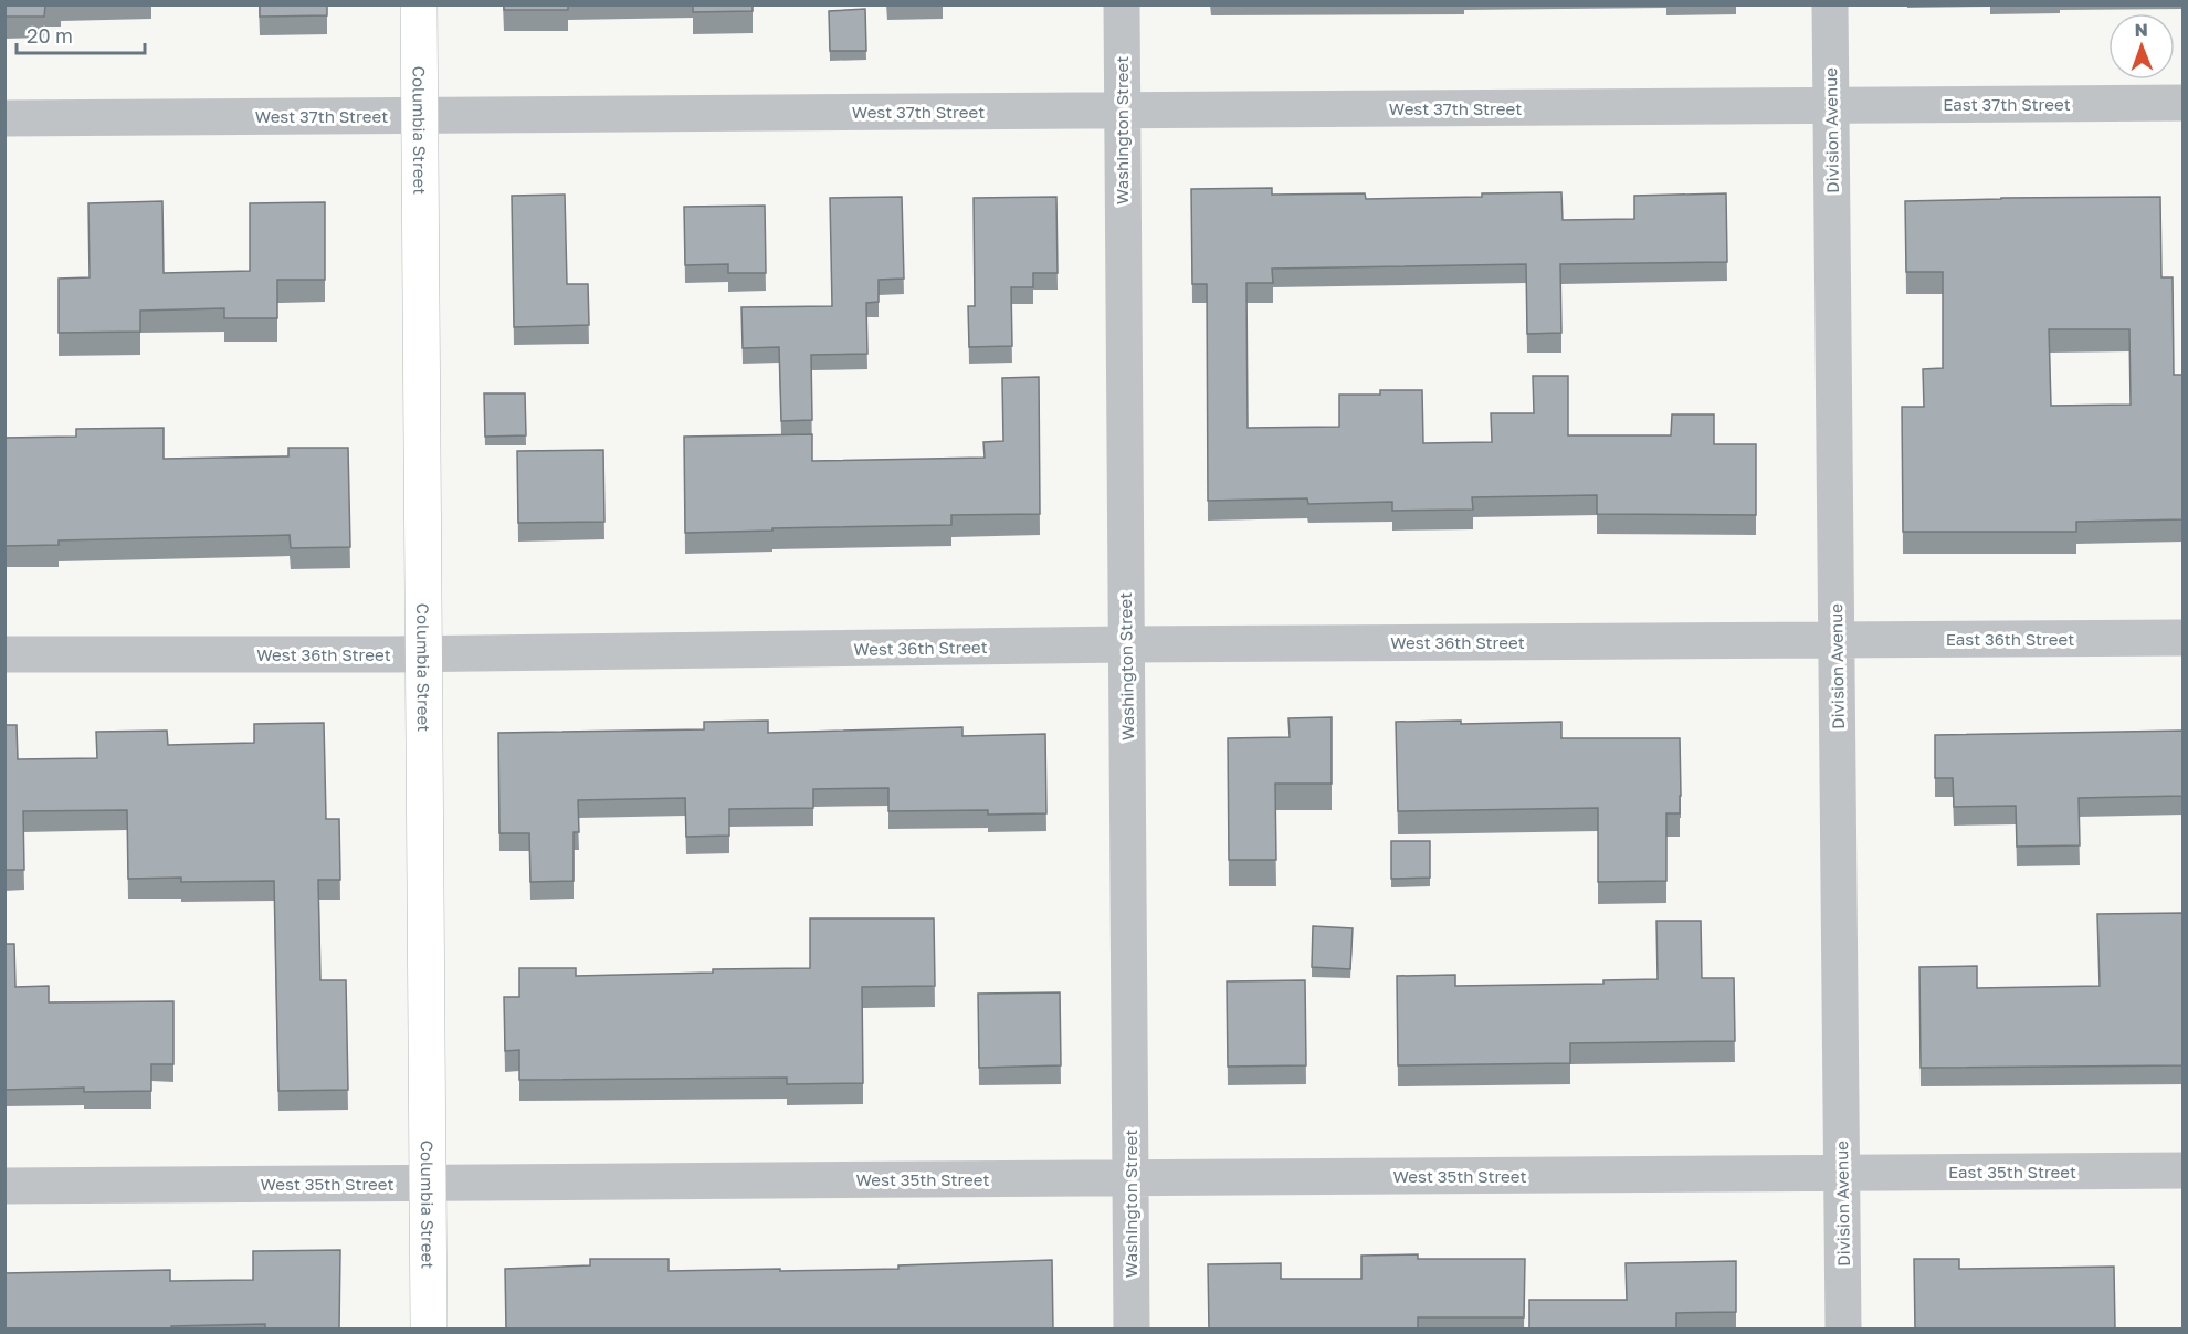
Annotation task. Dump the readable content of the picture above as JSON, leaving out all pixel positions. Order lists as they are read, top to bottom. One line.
{"streets":{"street":["East 37th Street","West 37th Street","Columbia Street","Washington Street","Division Avenue","East 36th Street","West 36th Street","East 35th Street","West 35th Street"]},"crossings":[["East 37th Street","West 37th Street"],["East 37th Street","Division Avenue"],["West 37th Street","Columbia Street"],["West 37th Street","Washington Street"],["West 37th Street","Division Avenue"],["Columbia Street","West 36th Street"],["Columbia Street","West 35th Street"],["Washington Street","West 36th Street"],["Washington Street","West 35th Street"],["Division Avenue","East 36th Street"],["Division Avenue","West 36th Street"],["Division Avenue","East 35th Street"],["Division Avenue","West 35th Street"],["East 36th Street","West 36th Street"],["East 35th Street","West 35th Street"]],"scale_bar":"20 m","north":"top"}
